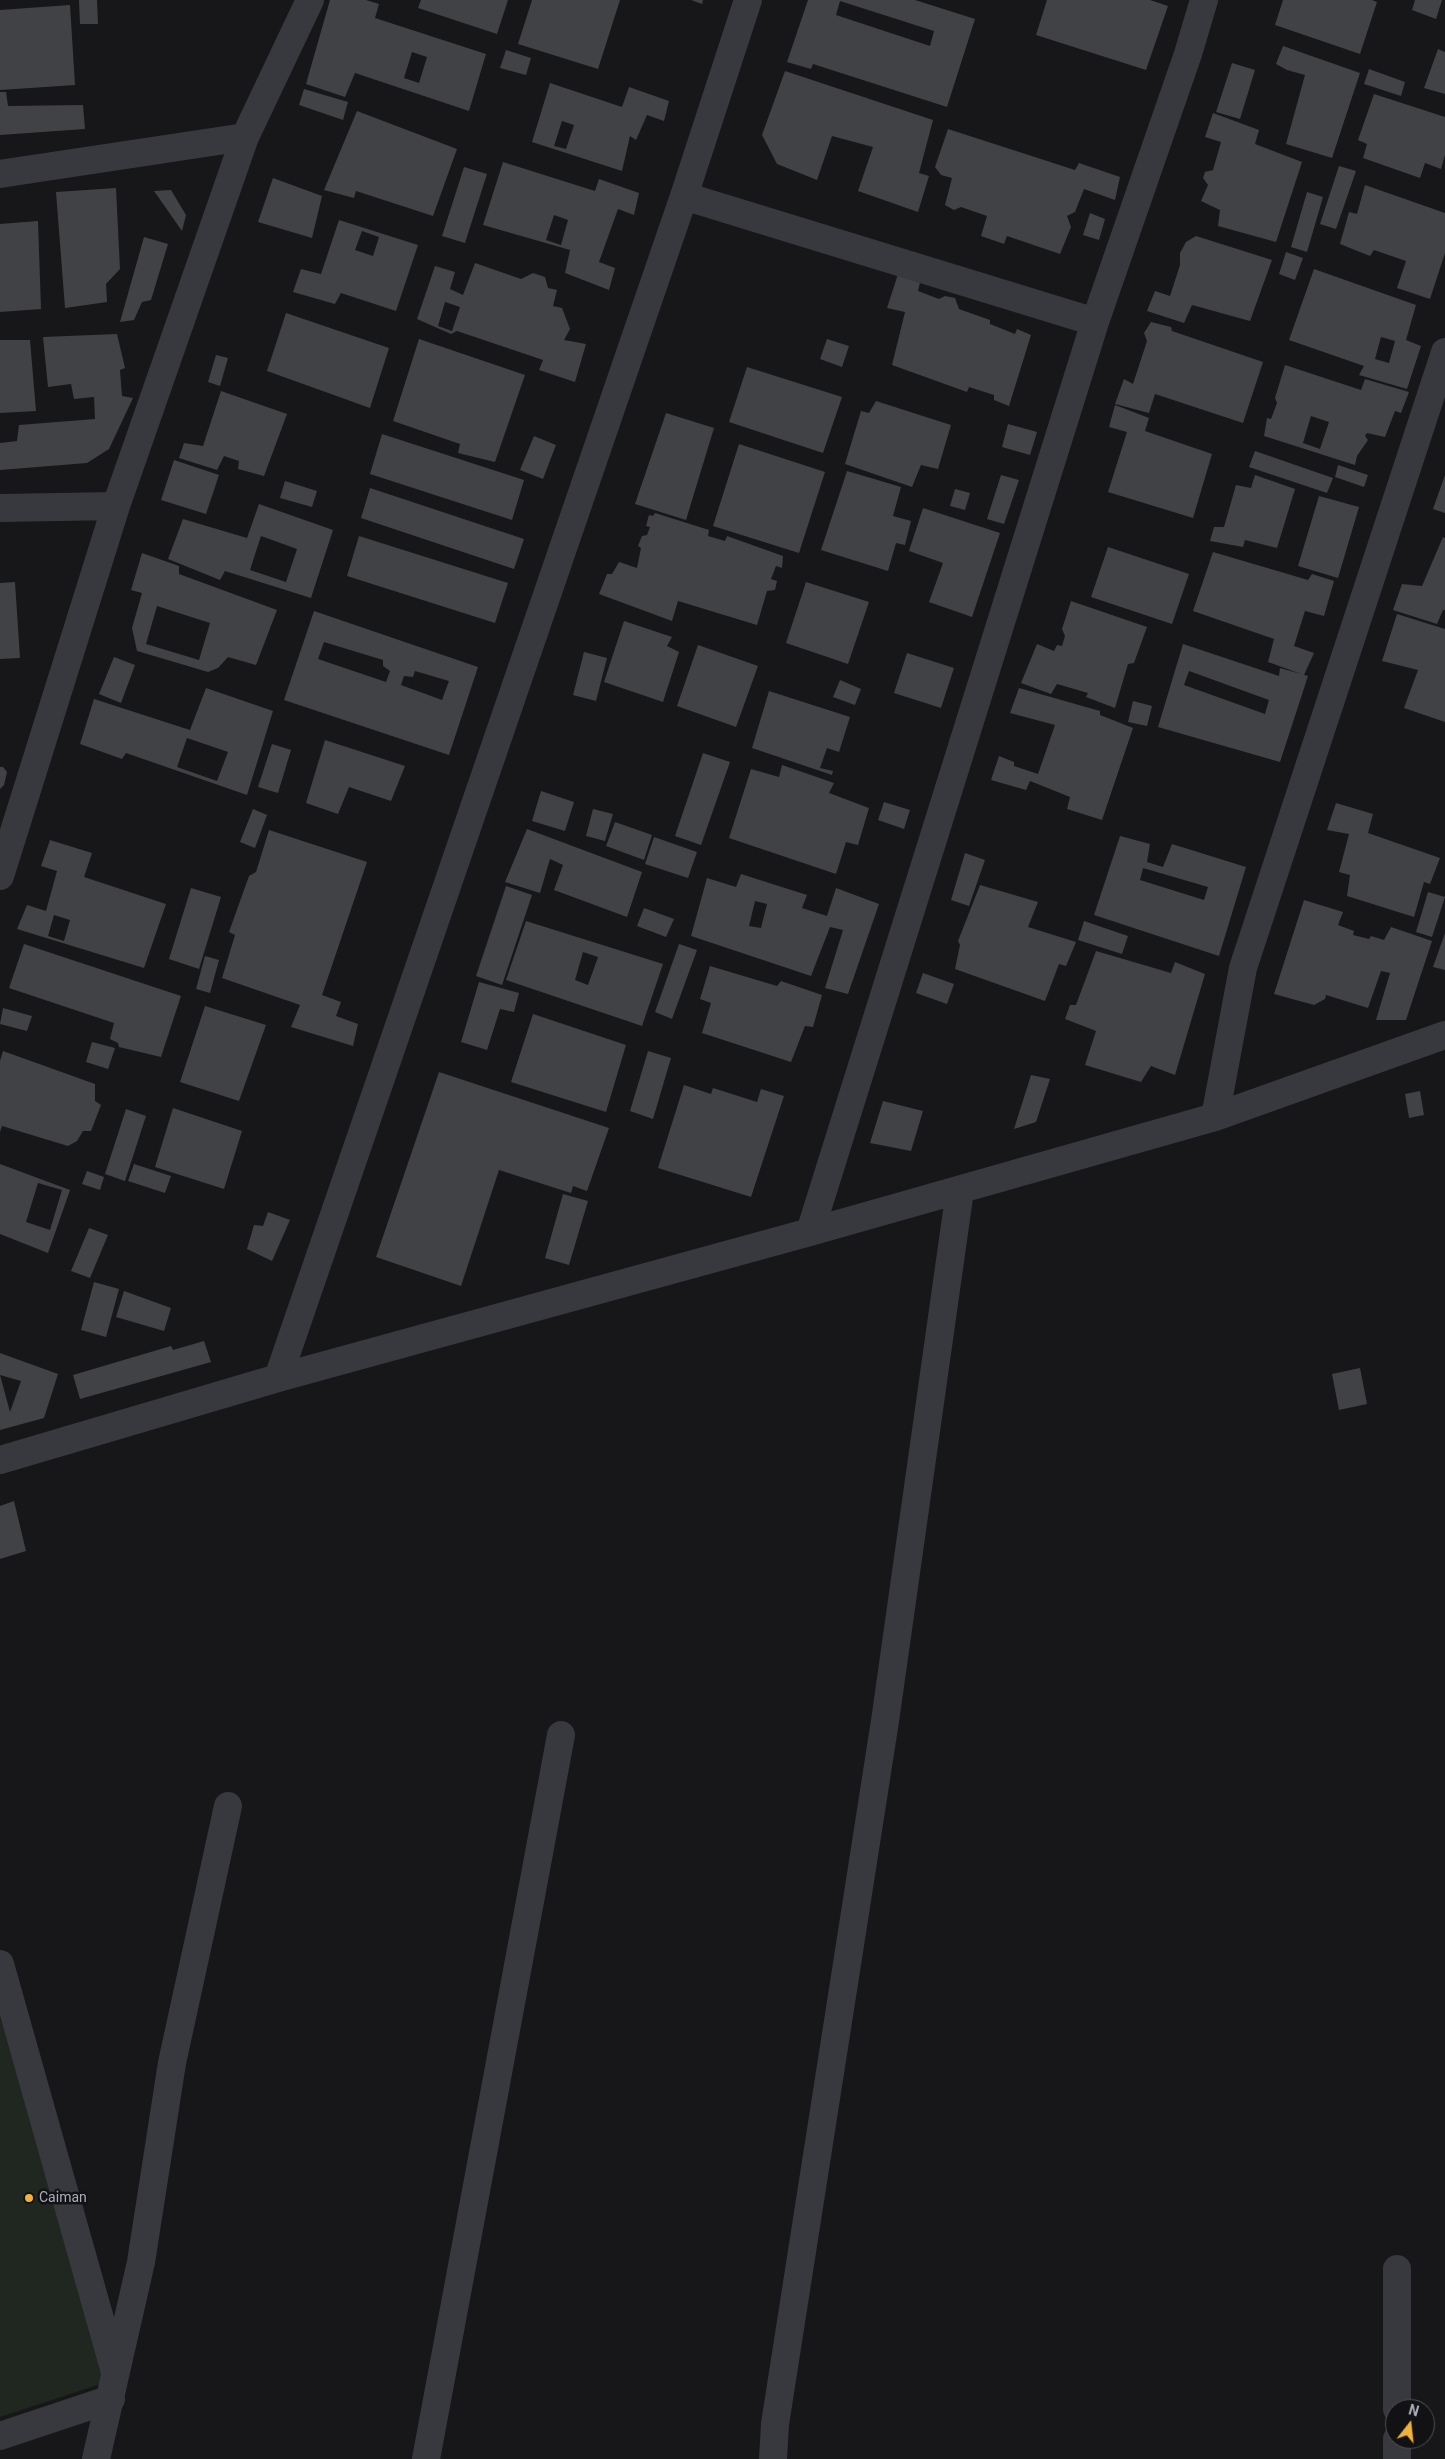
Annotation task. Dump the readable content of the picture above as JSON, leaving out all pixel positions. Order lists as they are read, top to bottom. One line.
{"places":["Caiman"],"north":"top"}
